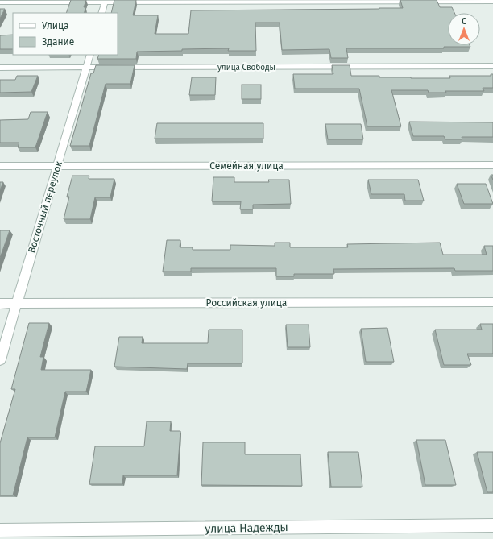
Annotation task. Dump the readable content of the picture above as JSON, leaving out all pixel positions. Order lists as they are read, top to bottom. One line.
{"streets":{"street":["улица Свободы","Семейная улица","Восточный переулок","Российская улица","улица Надежды"]},"crossings":[["улица Свободы","Восточный переулок"],["Семейная улица","Восточный переулок"],["Восточный переулок","Российская улица"]],"legend":["Улица","Здание"],"north":"top"}
